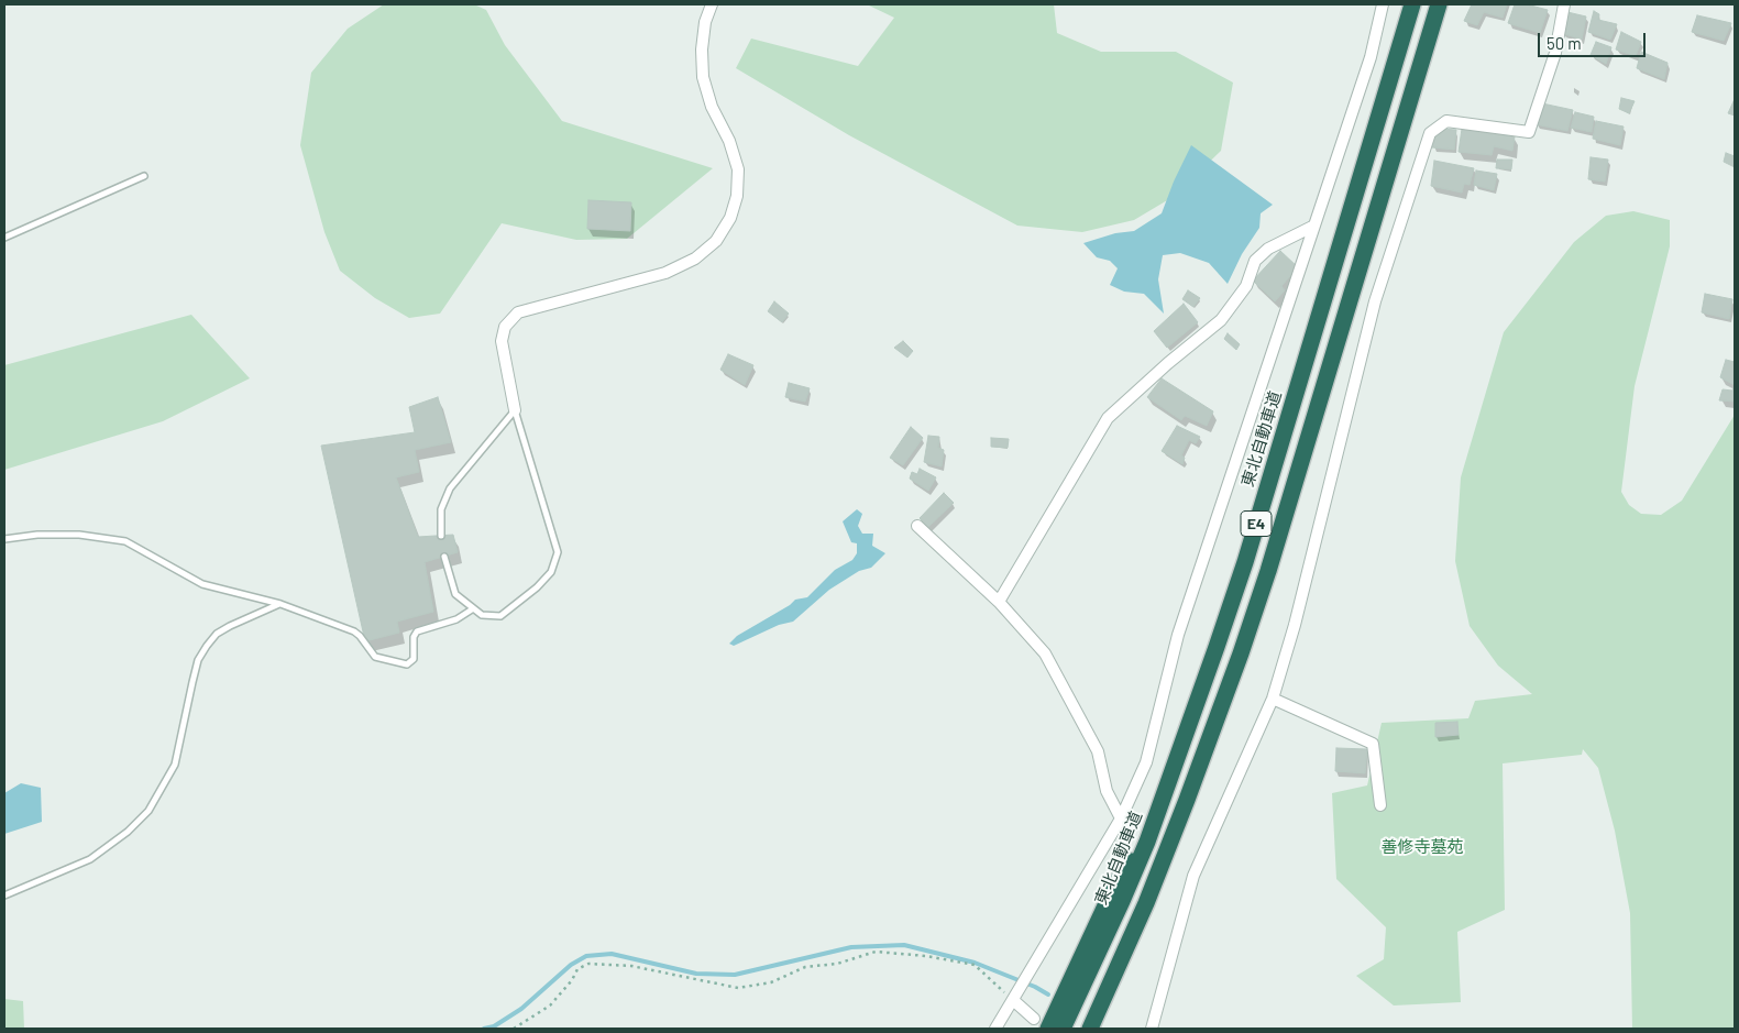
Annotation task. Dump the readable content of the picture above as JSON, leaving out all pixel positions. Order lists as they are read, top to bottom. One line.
{"streets":{"highway":["東北自動車道","E4"]},"parks":["善修寺墓苑"],"scale_bar":"50 m"}
